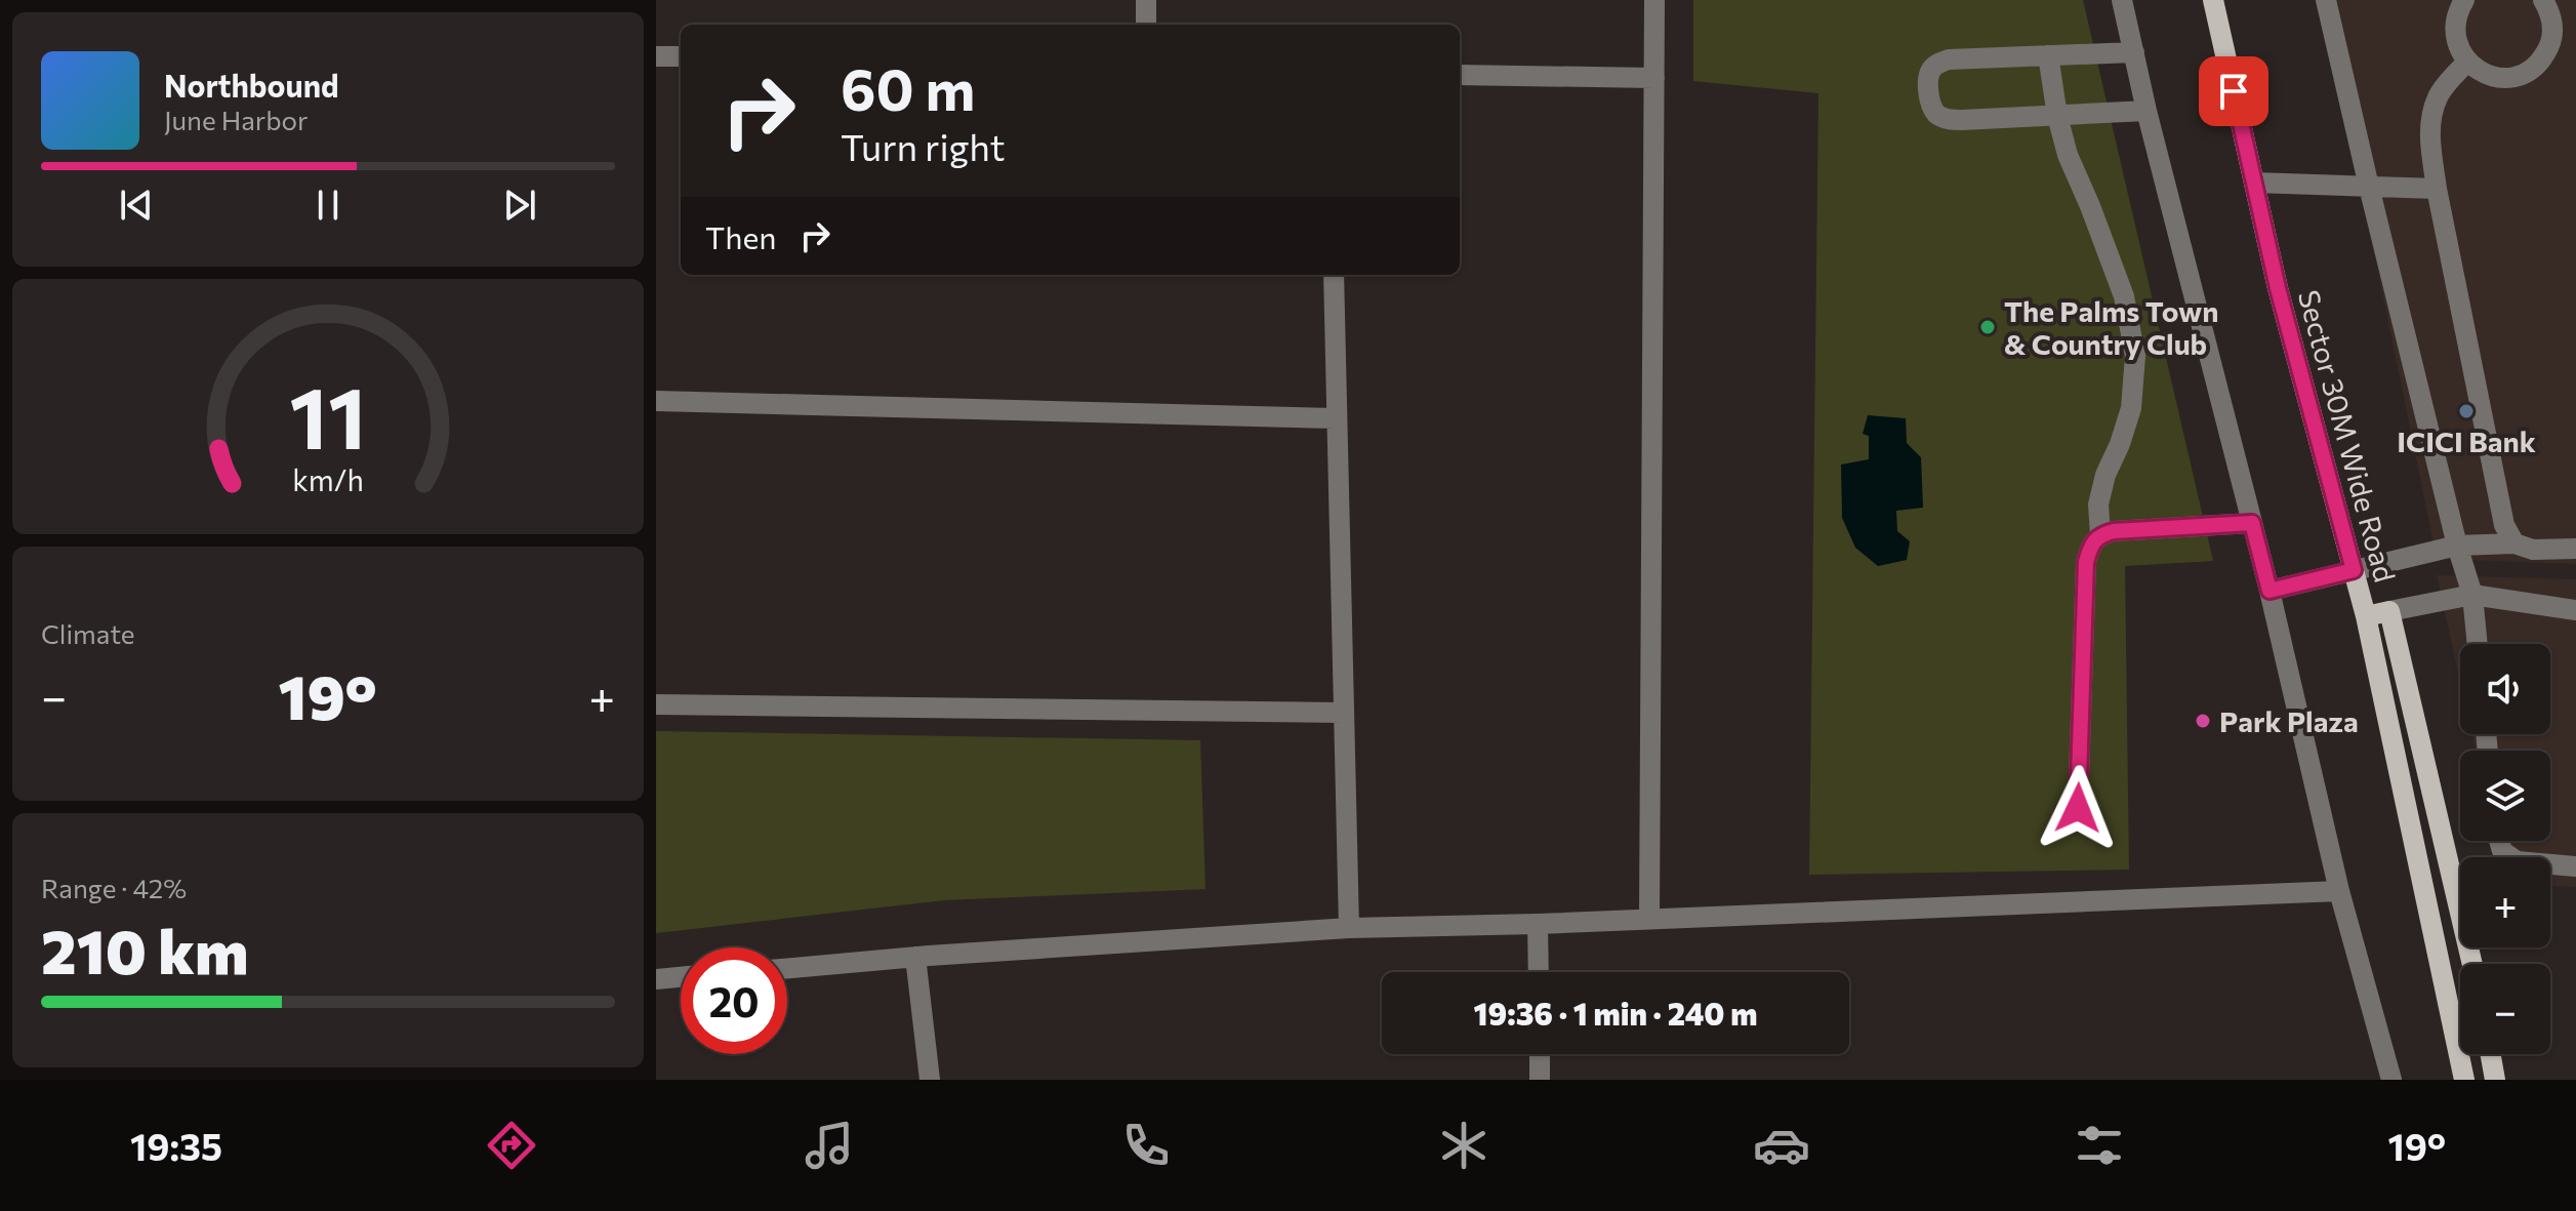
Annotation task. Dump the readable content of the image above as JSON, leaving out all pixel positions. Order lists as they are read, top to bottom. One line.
{"streets":{"main road":["Sector 30M Wide Road"]},"places":["The Palms Town & Country Club","ICICI Bank","Park Plaza"],"page":{"turn":["60 m","Turn right"],"song":["Northbound","June Harbor"],"then":"Then","tile":["Climate",["Range · 42%","210 km"]],"map_buttons":["+","−"],"heat":["−","19°","+"],"limit":"20","trip":"19:36 · 1 min · 240 m","tabs":["19:35","19°"],"gauge":["11","km/h"]}}
